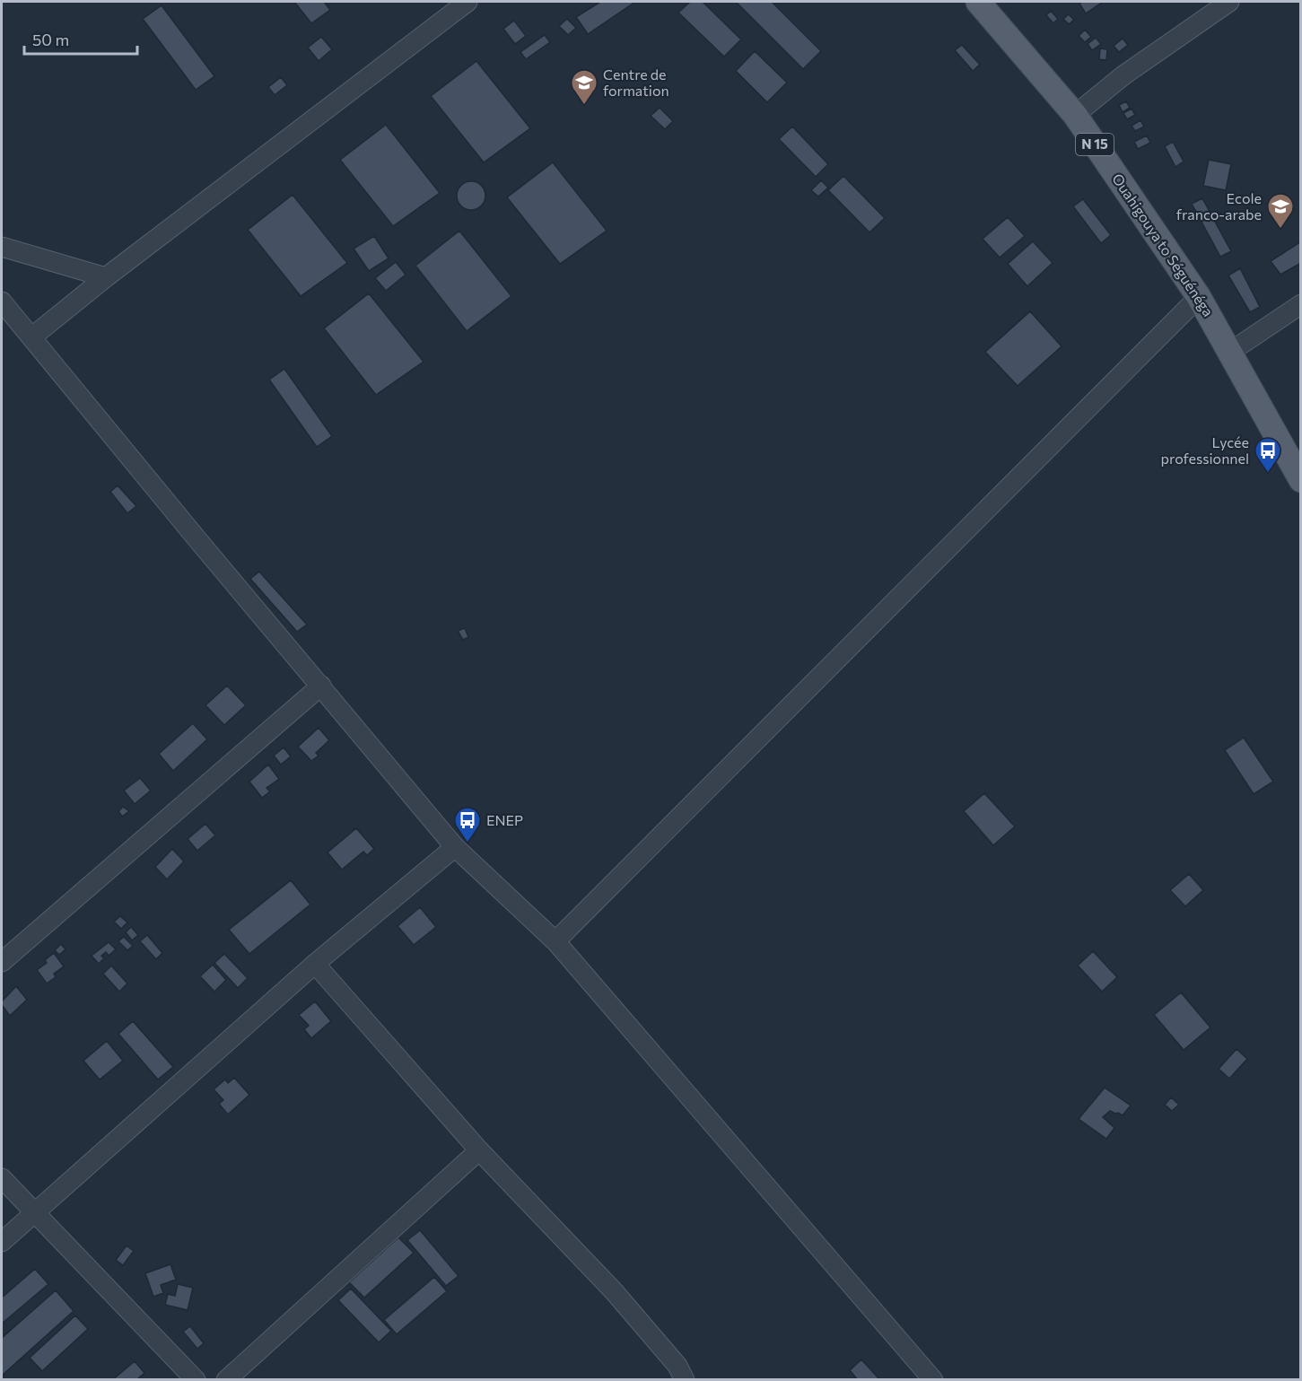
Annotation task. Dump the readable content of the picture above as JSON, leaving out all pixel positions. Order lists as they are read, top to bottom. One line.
{"streets":{"main road":["N 15","Ouahigouya to Séguénéga"]},"places":{"school or university":["Centre de formation","Ecole franco-arabe"],"bus stop":["Lycée professionnel","ENEP"]},"scale_bar":"50 m"}
